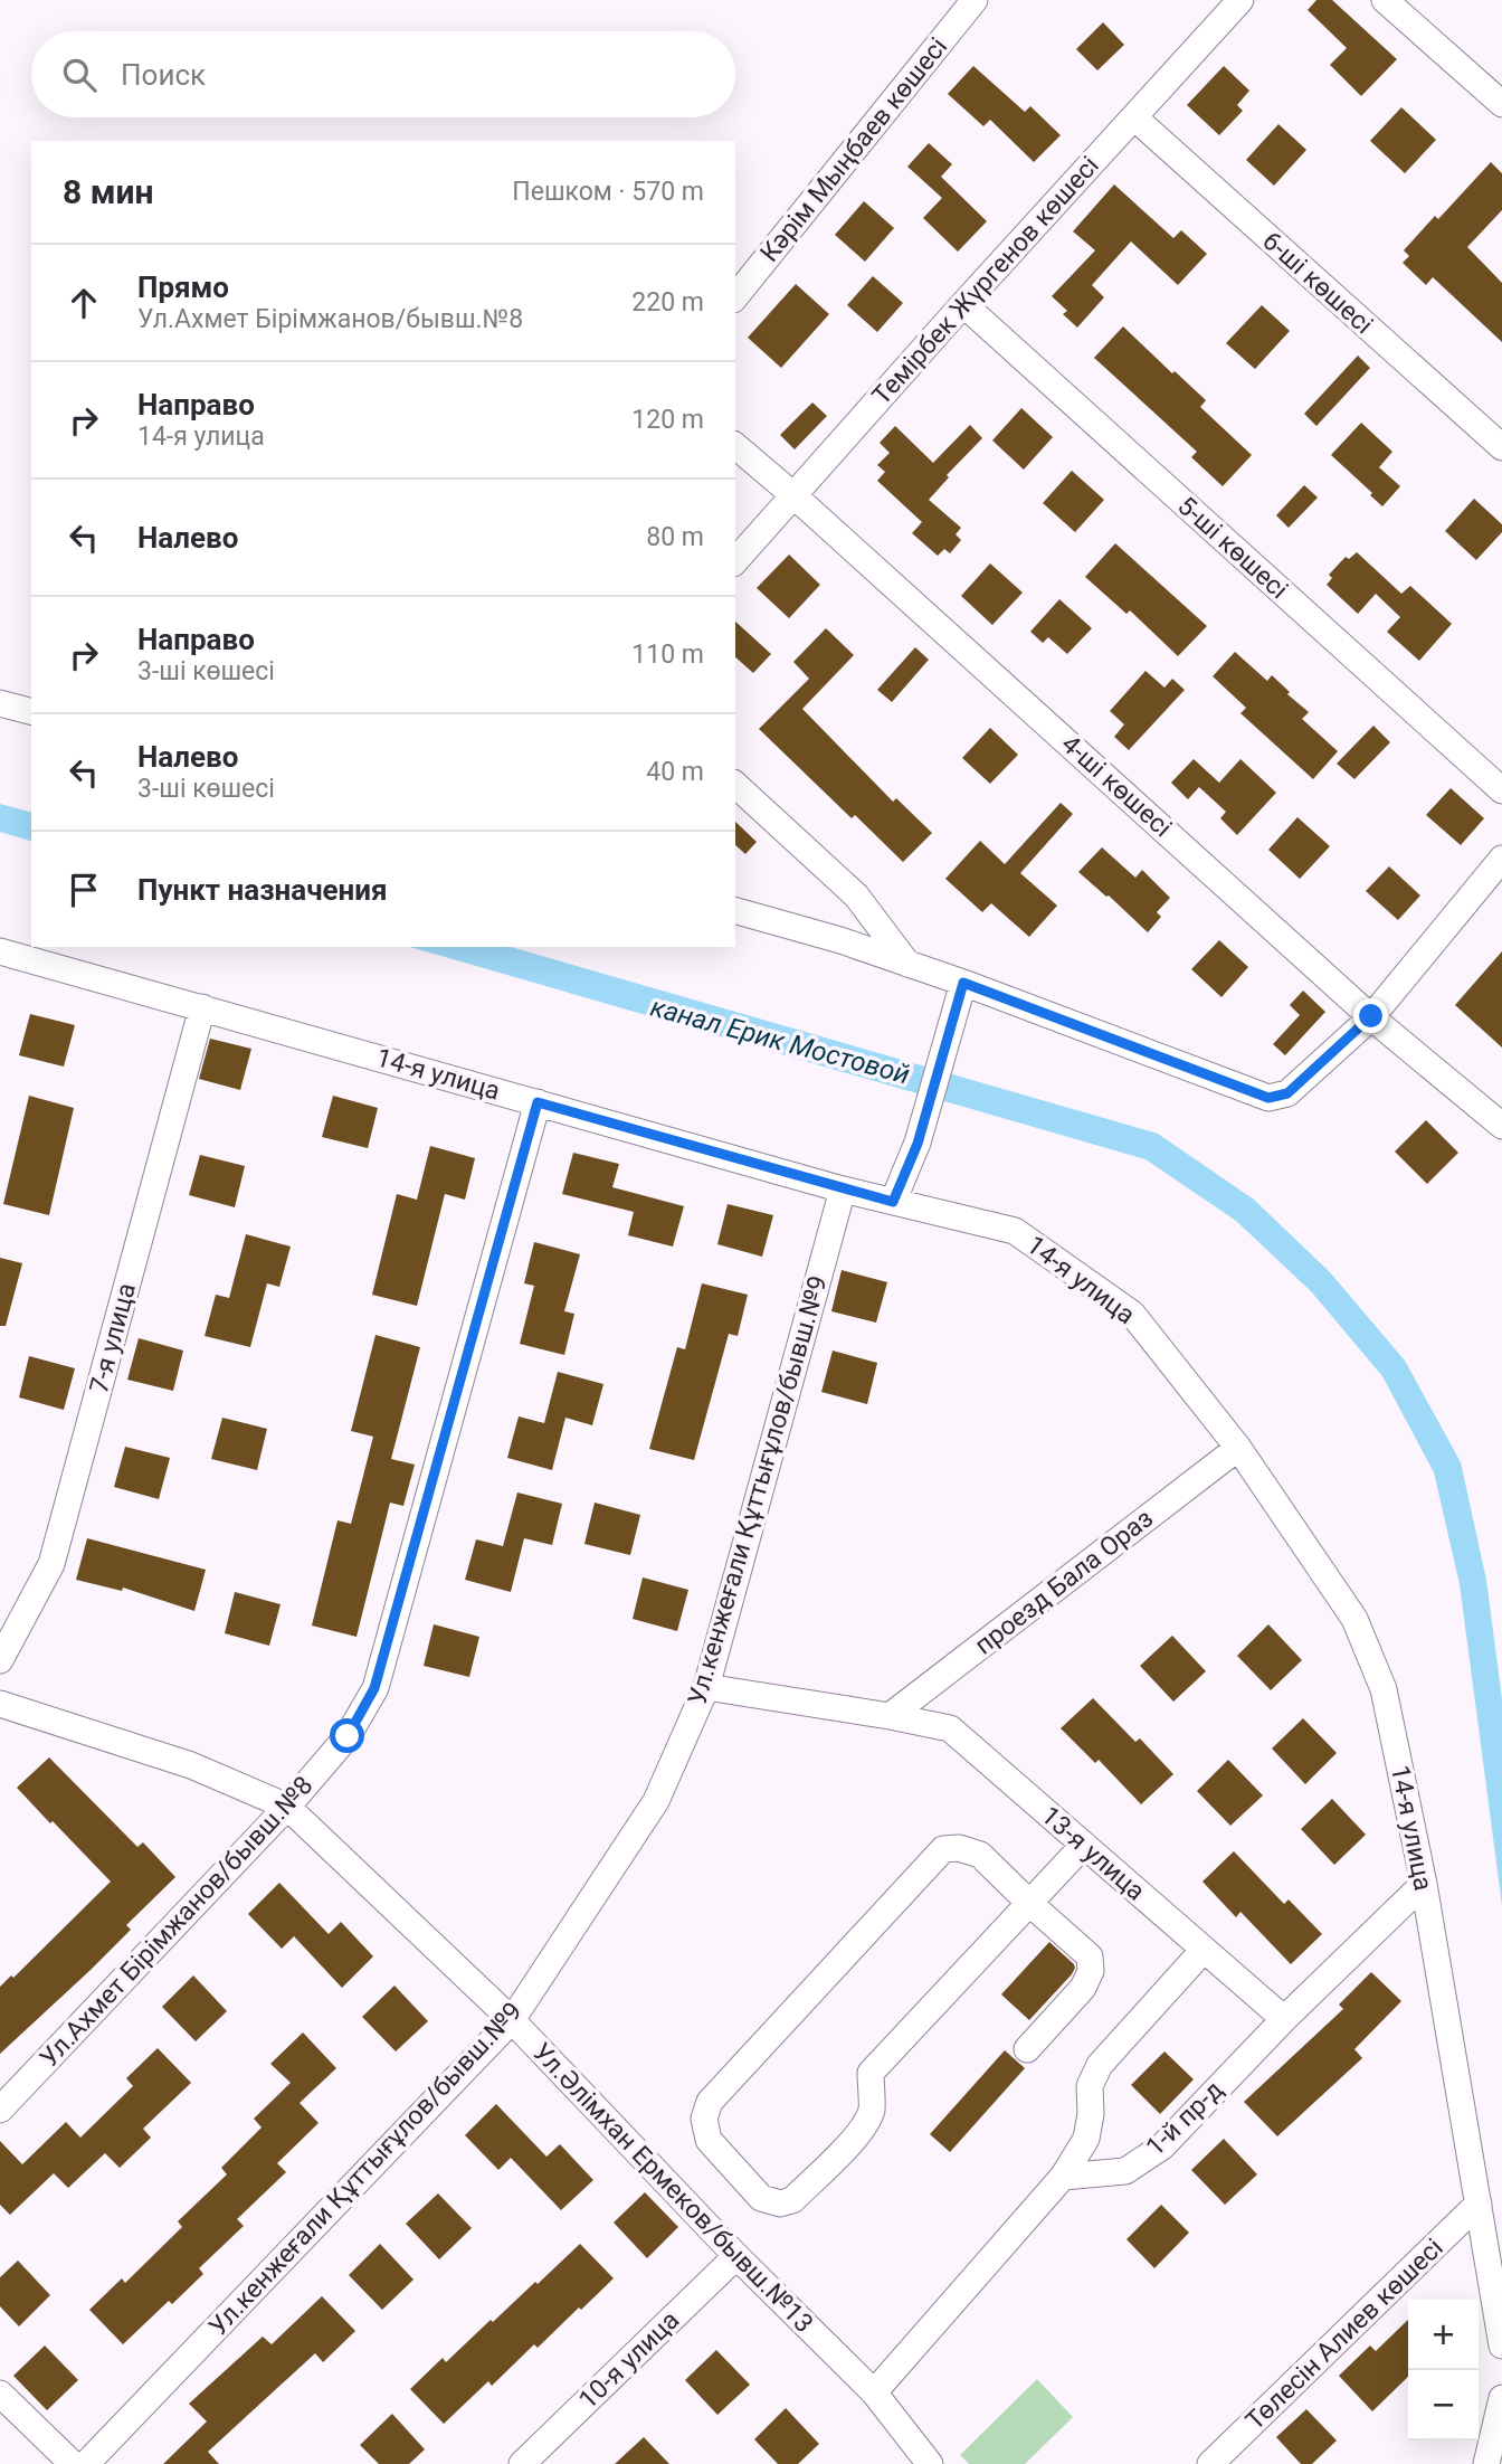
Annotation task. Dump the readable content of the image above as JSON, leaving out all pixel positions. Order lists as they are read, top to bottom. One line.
{"streets":{"street":["Кәрім Мыңбаев көшесі","Темірбек Жүргенов көшесі","6-ші көшесі","5-ші көшесі","4-ші көшесі","14-я улица","7-я улица","Ул.кенжеғали Құттығұлов/бывш.№9","проезд Бала Ораз","13-я улица","Ул.Ахмет Бірімжанов/бывш.№8","1-й пр-д","Ул.Әлімхан Ермеков/бывш.№13","Төлесін Алиев көшесі","10-я улица"]},"crossings":[["Темірбек Жүргенов көшесі","6-ші көшесі"],["Темірбек Жүргенов көшесі","5-ші көшесі"],["Темірбек Жүргенов көшесі","4-ші көшесі"],["14-я улица","7-я улица"],["14-я улица","Ул.кенжеғали Құттығұлов/бывш.№9"],["14-я улица","проезд Бала Ораз"],["14-я улица","Ул.Ахмет Бірімжанов/бывш.№8"],["14-я улица","1-й пр-д"],["14-я улица","Төлесін Алиев көшесі"],["Ул.кенжеғали Құттығұлов/бывш.№9","13-я улица"],["Ул.кенжеғали Құттығұлов/бывш.№9","Ул.Әлімхан Ермеков/бывш.№13"],["проезд Бала Ораз","13-я улица"],["13-я улица","1-й пр-д"],["Ул.Ахмет Бірімжанов/бывш.№8","Ул.Әлімхан Ермеков/бывш.№13"],["Ул.Әлімхан Ермеков/бывш.№13","10-я улица"]],"water":["канал Ерик Мостовой"],"page":{"search":"Поиск","heading":["8 мин","Пешком · 570 m"],"list":[["Прямо","Ул.Ахмет Бірімжанов/бывш.№8","220 m"],["Направо","14-я улица","120 m"],["Налево","80 m"],["Направо","3-ші көшесі","110 m"],["Налево","3-ші көшесі","40 m"],"Пункт назначения"],"map_buttons":["+","−"]}}
